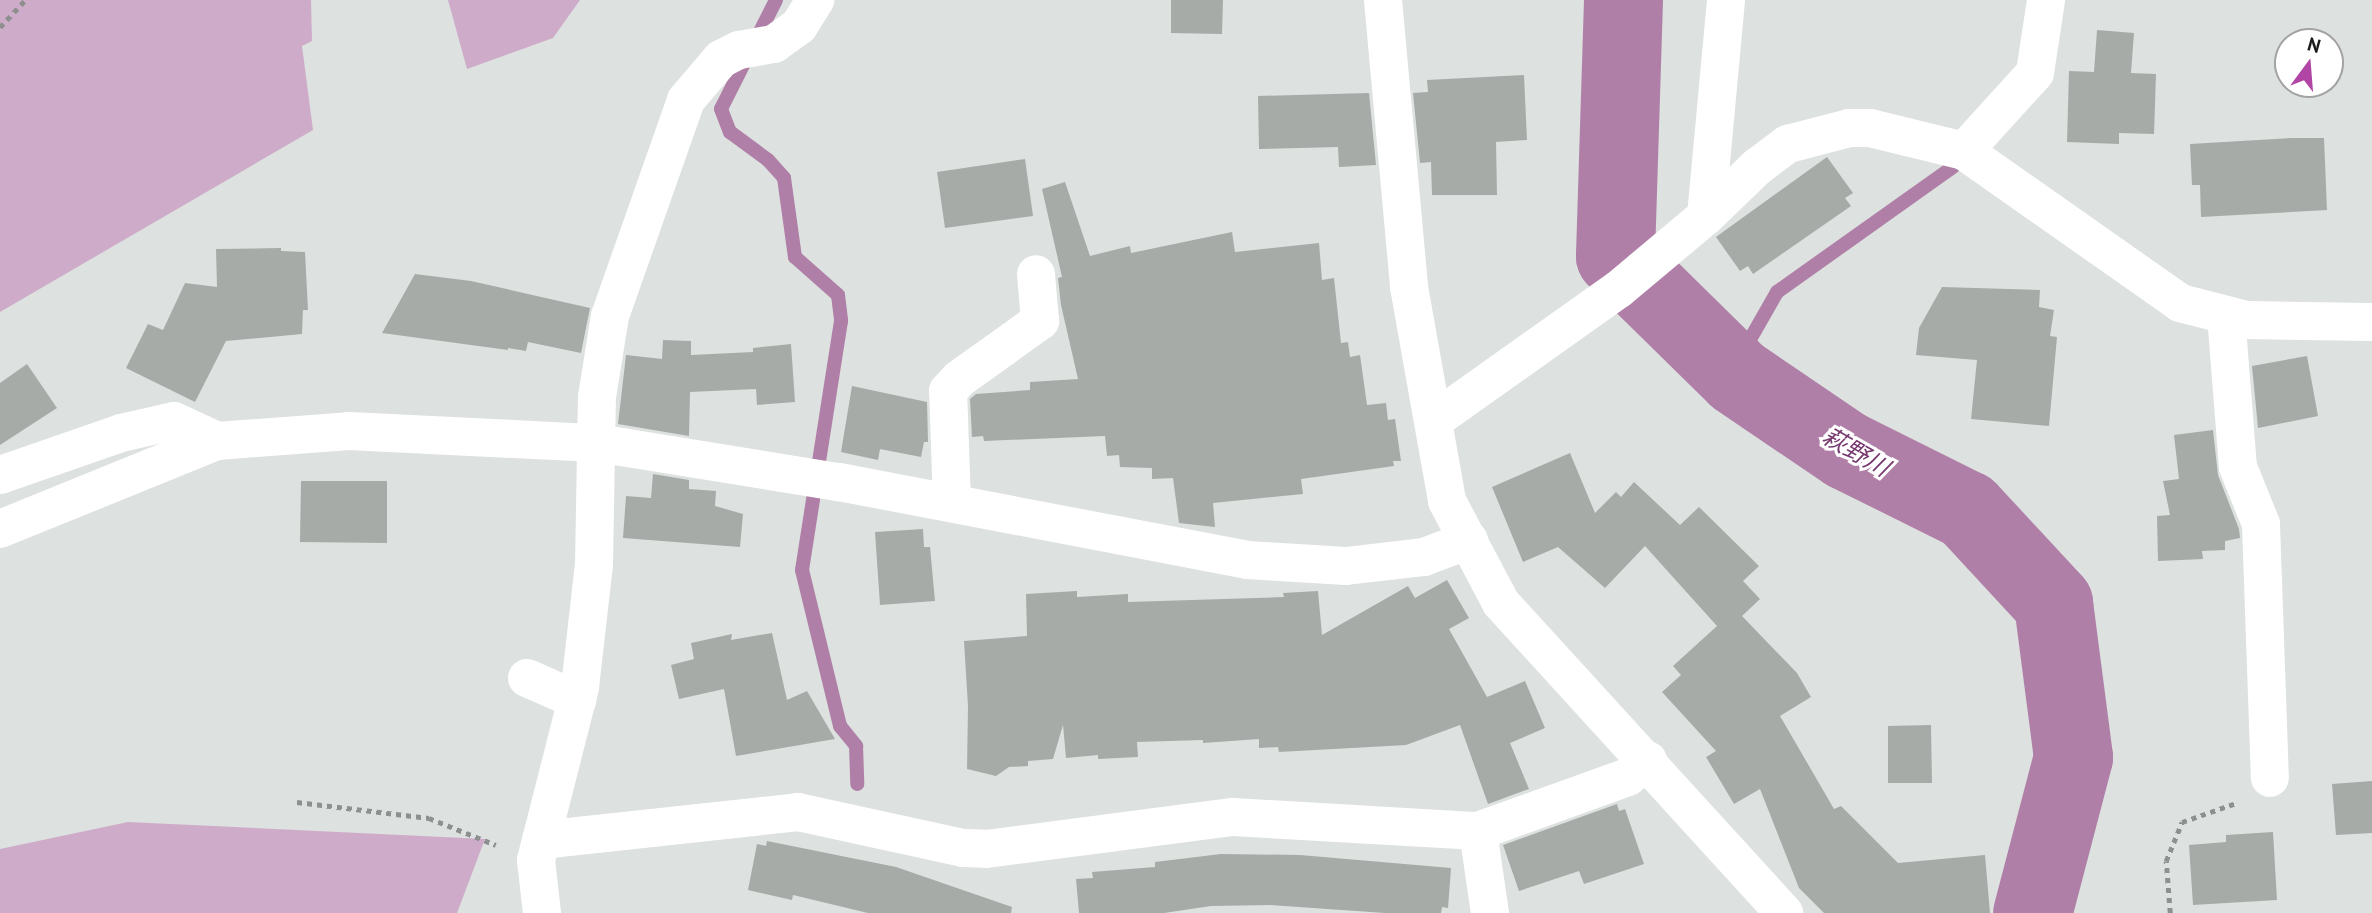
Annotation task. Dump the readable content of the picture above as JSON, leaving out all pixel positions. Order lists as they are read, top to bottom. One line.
{"water":["萩野川"],"north":"top"}
